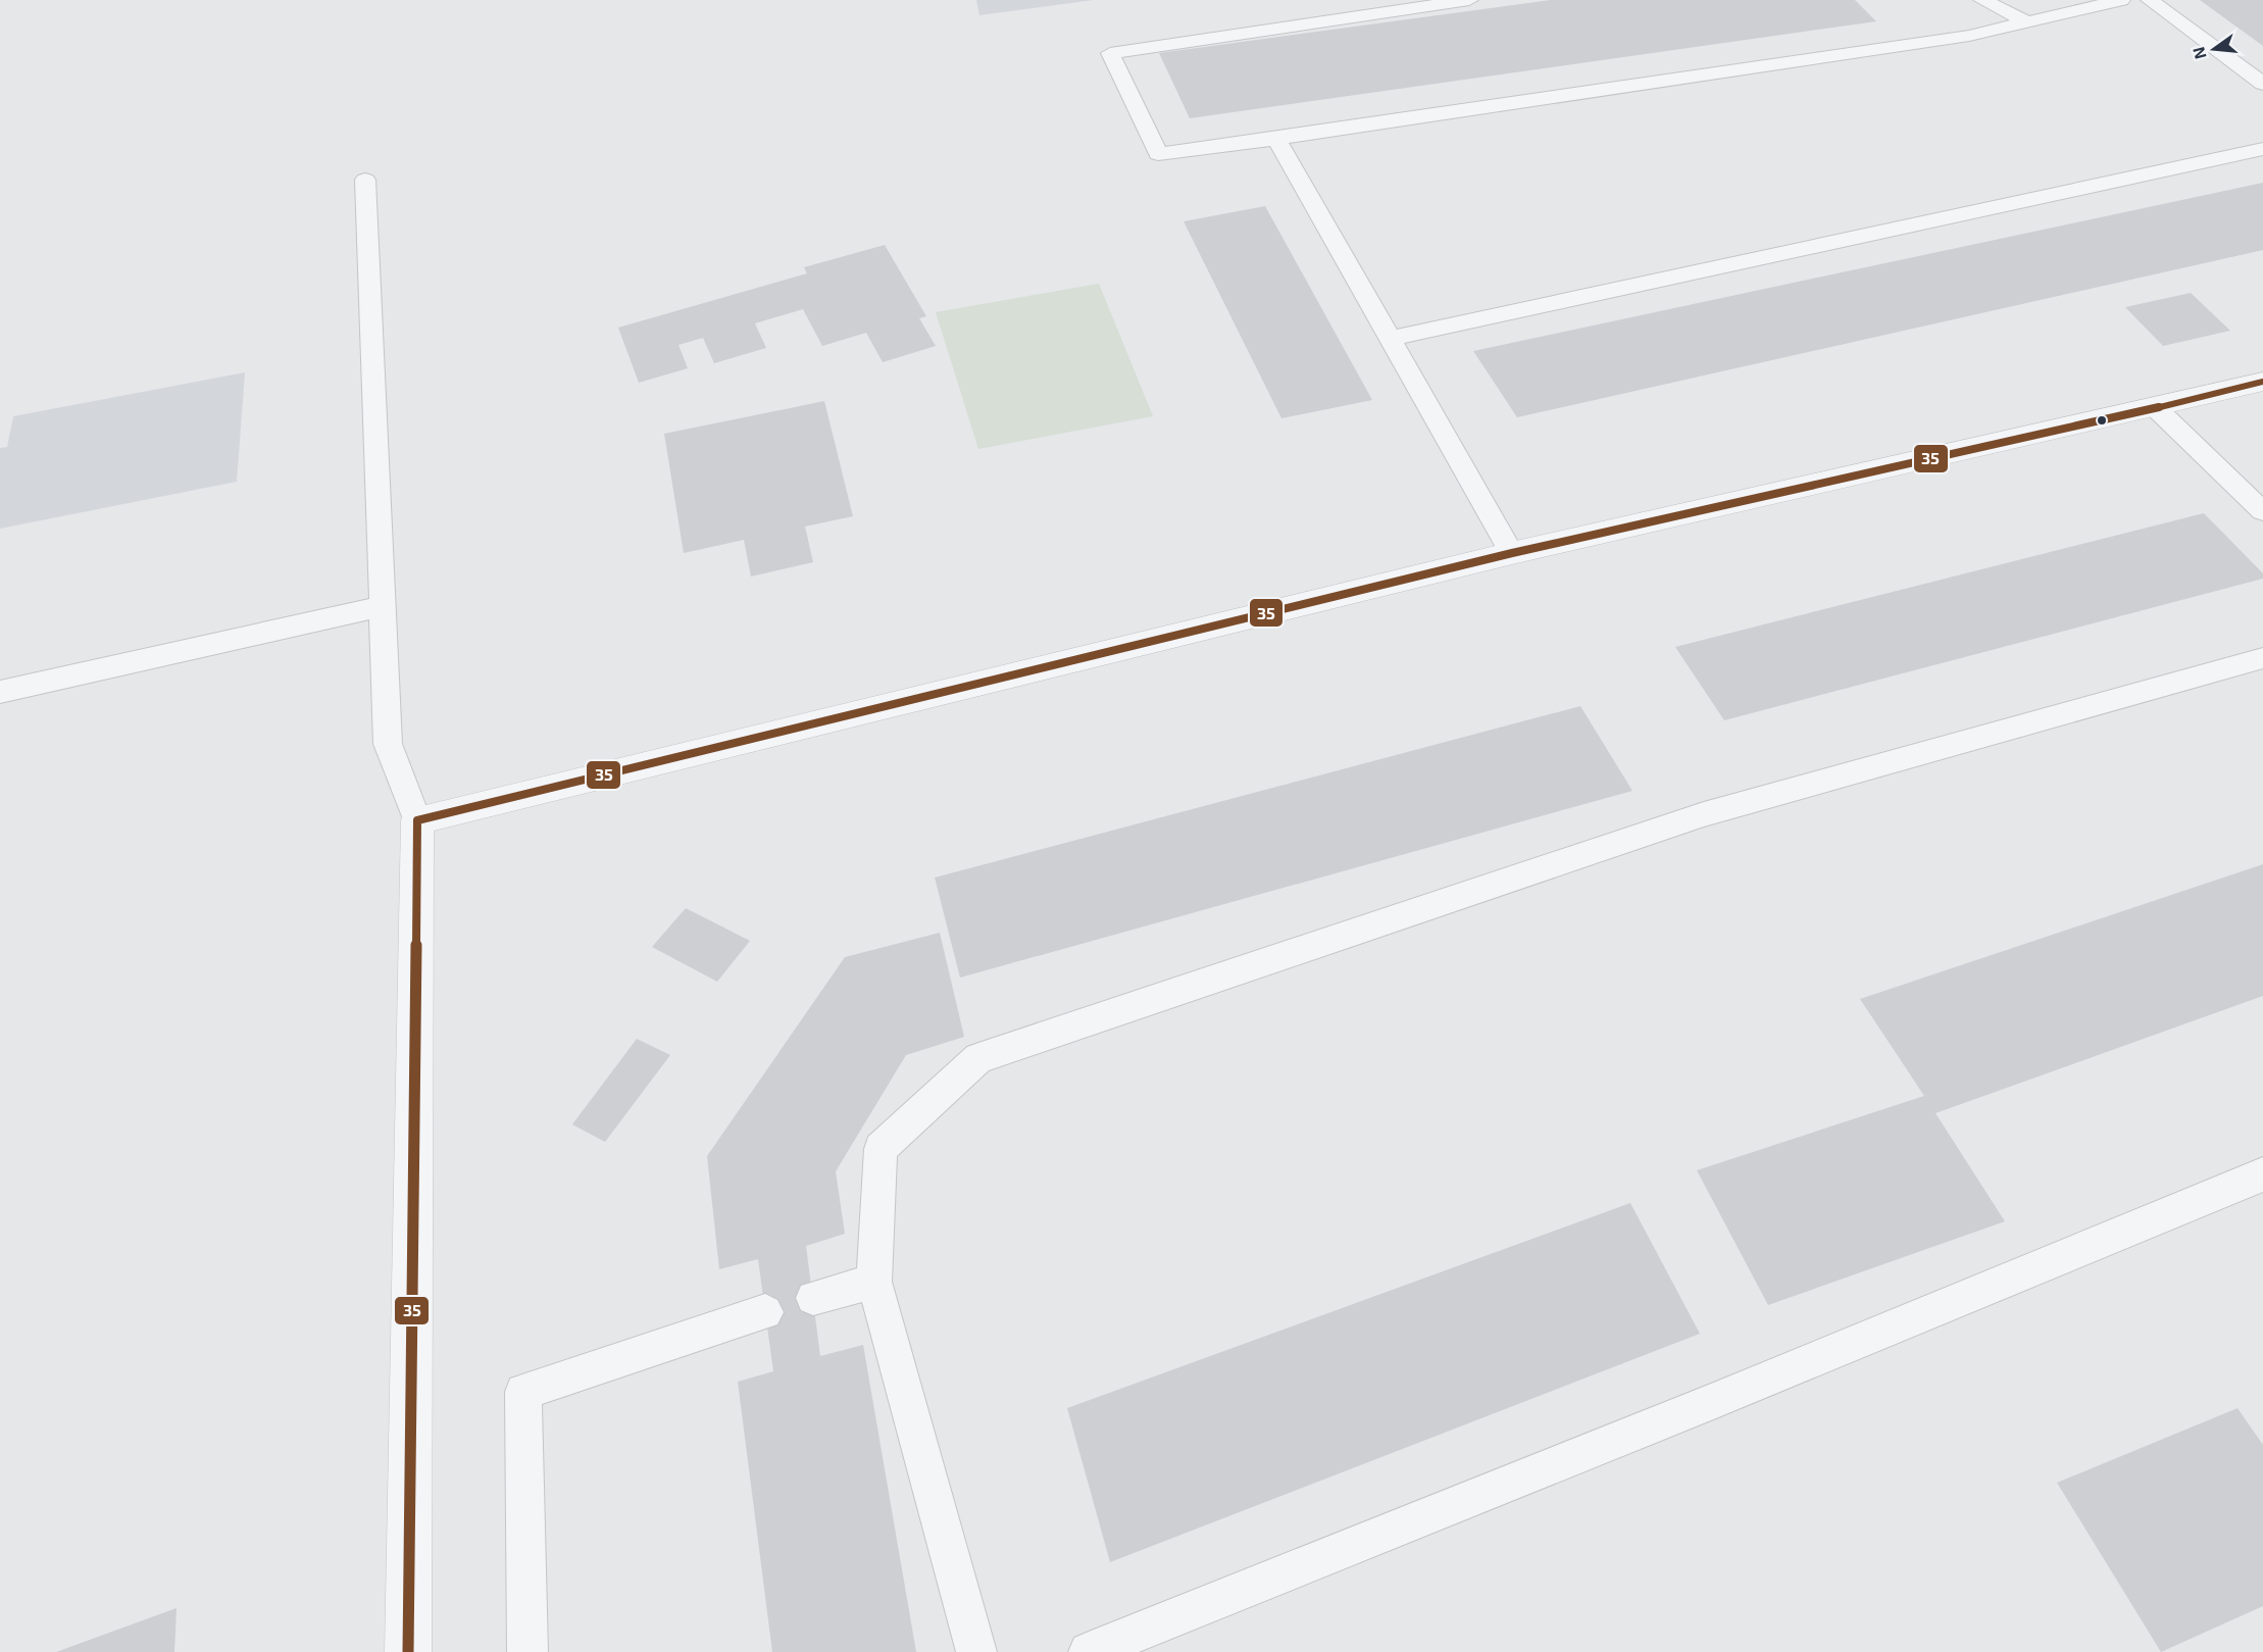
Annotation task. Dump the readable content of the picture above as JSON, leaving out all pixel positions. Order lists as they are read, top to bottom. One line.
{"lines":["transit line 35"],"north":"left"}
